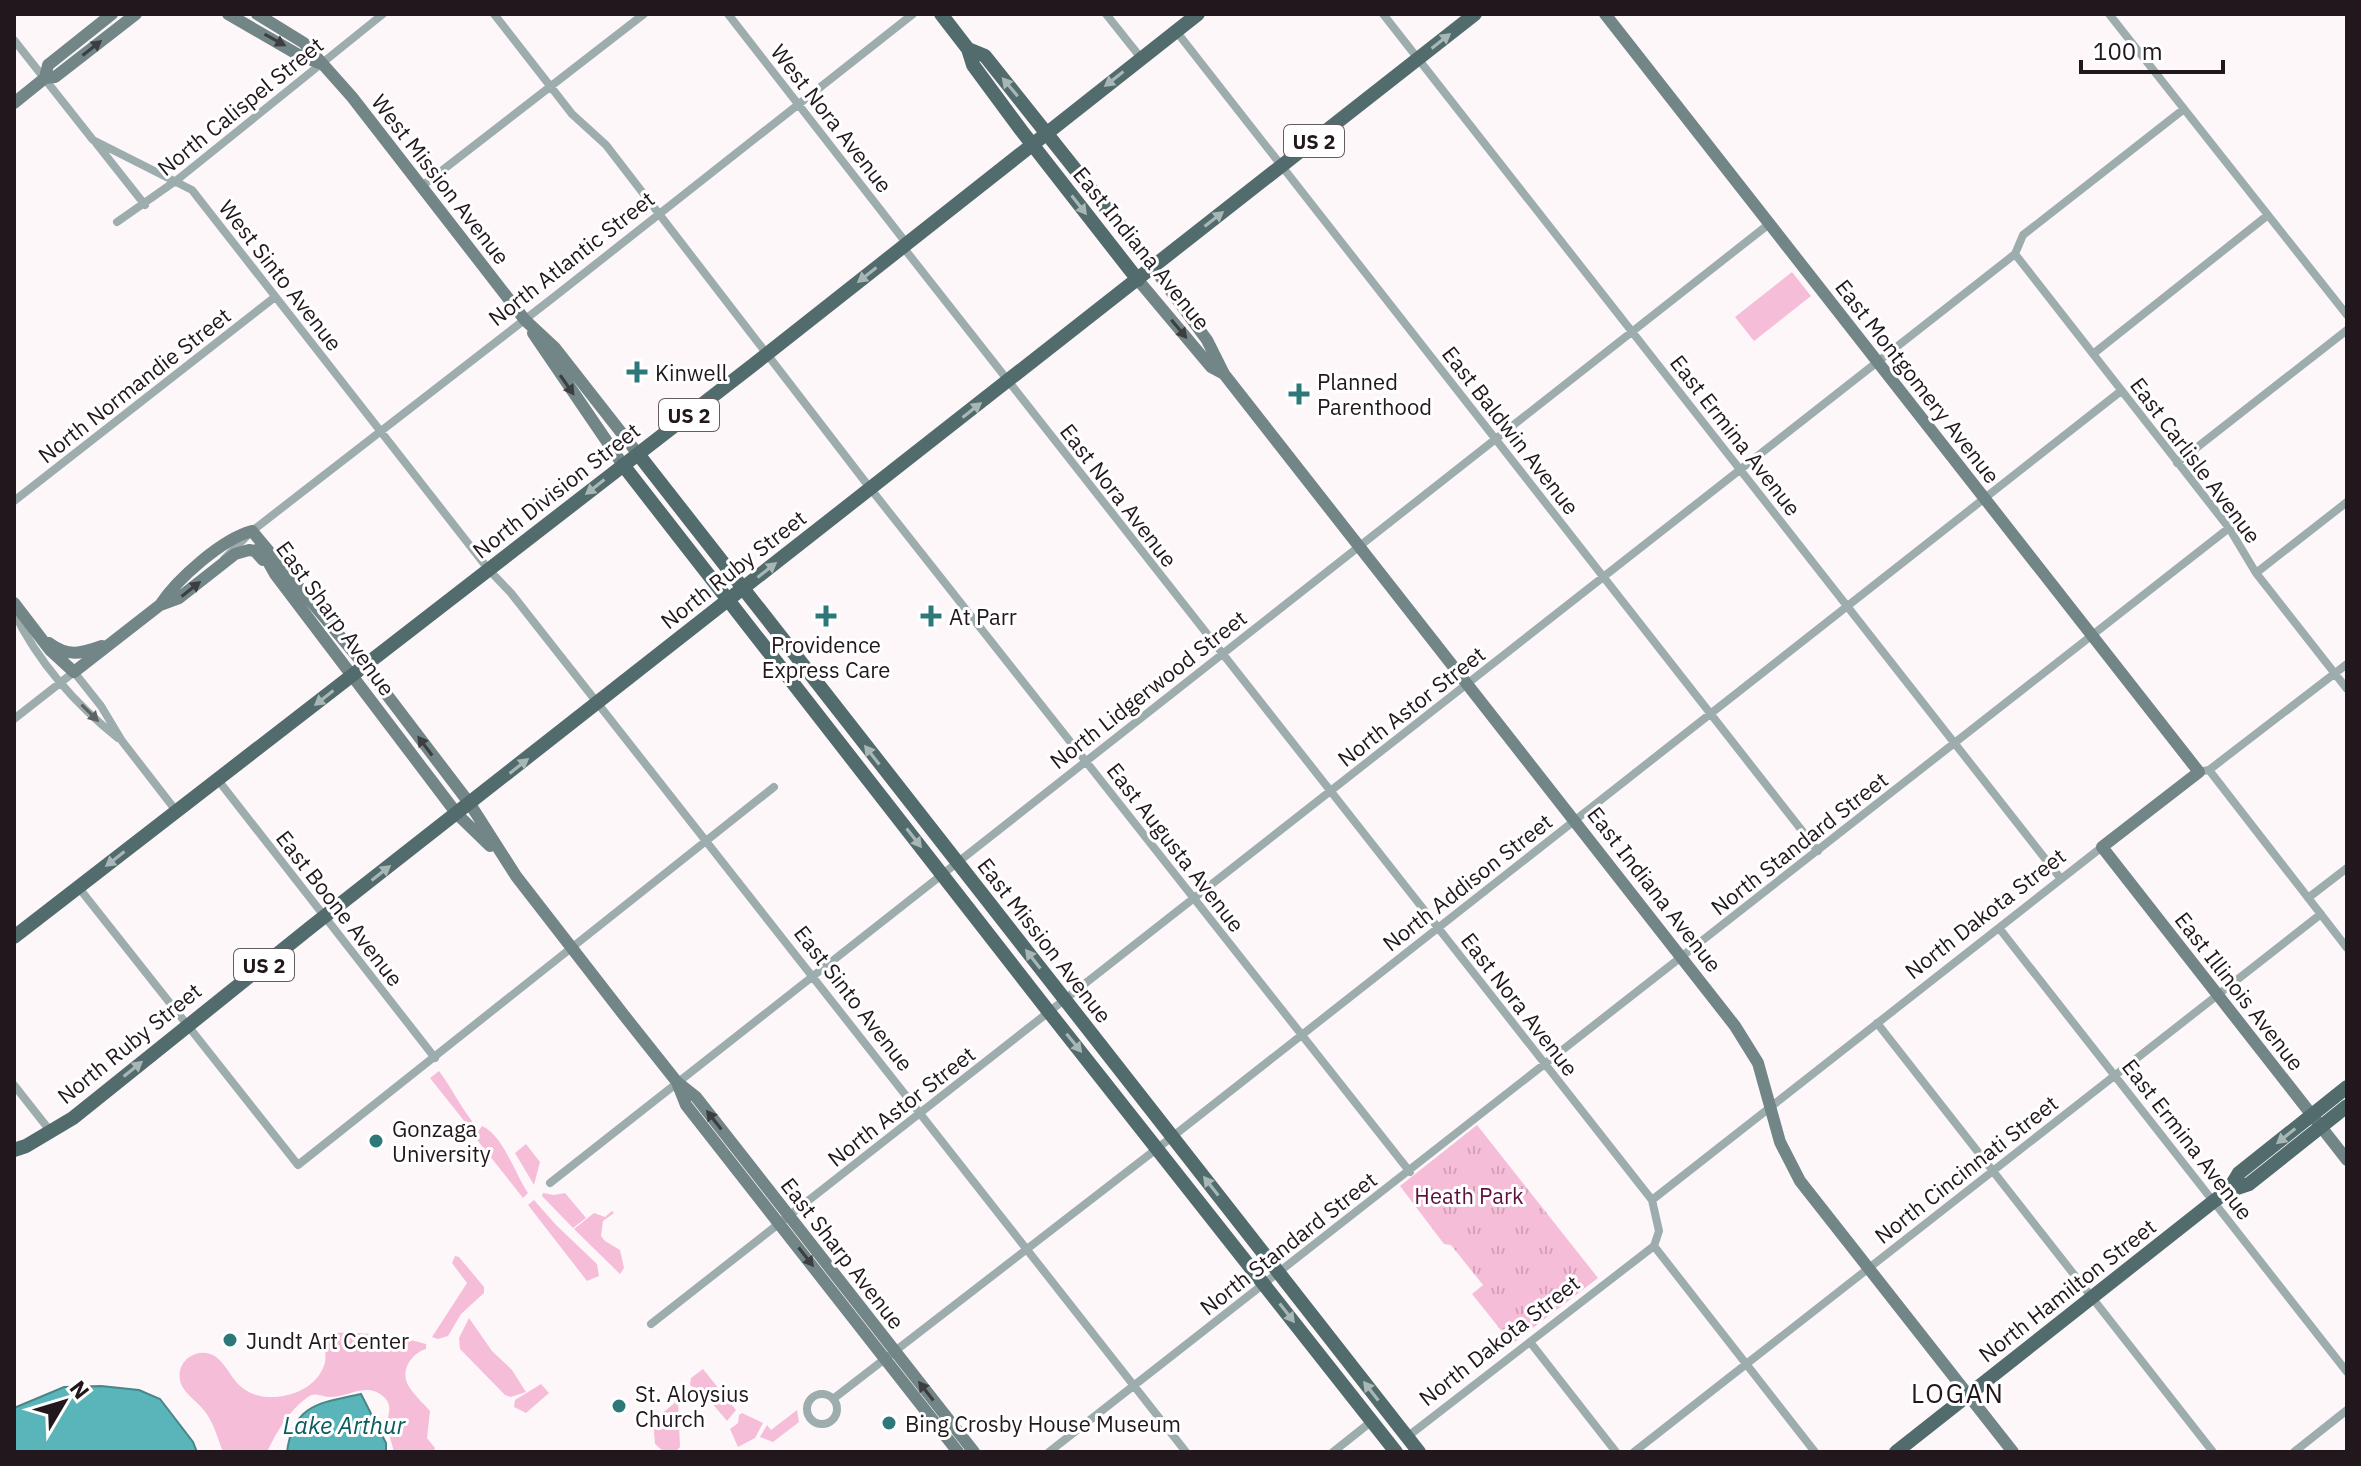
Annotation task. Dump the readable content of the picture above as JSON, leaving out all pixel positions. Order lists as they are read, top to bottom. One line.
{"streets":{"main road":["US 2","East Indiana Avenue","North Division Street","North Ruby Street","East Mission Avenue","North Hamilton Street"],"street":["North Calispel Street","West Nora Avenue","West Mission Avenue","North Atlantic Street","West Sinto Avenue","East Montgomery Avenue","North Normandie Street","East Baldwin Avenue","East Ermina Avenue","East Carlisle Avenue","East Nora Avenue","East Sharp Avenue","North Lidgerwood Street","North Astor Street","North Standard Street","East Augusta Avenue","North Addison Street","East Boone Avenue","North Dakota Street","East Illinois Avenue","East Sinto Avenue","North Cincinnati Street"]},"crossings":[["North Calispel Street","West Mission Avenue"],["North Calispel Street","West Sinto Avenue"],["West Nora Avenue","North Atlantic Street"],["West Nora Avenue","North Division Street"],["West Nora Avenue","East Nora Avenue"],["West Mission Avenue","North Atlantic Street"],["West Mission Avenue","North Division Street"],["West Mission Avenue","East Mission Avenue"],["East Indiana Avenue","North Division Street"],["East Indiana Avenue","North Ruby Street"],["East Indiana Avenue","North Lidgerwood Street"],["East Indiana Avenue","North Astor Street"],["East Indiana Avenue","North Standard Street"],["East Indiana Avenue","North Addison Street"],["East Indiana Avenue","North Dakota Street"],["East Indiana Avenue","North Cincinnati Street"],["East Indiana Avenue","North Hamilton Street"],["North Atlantic Street","West Sinto Avenue"],["North Atlantic Street","East Sharp Avenue"],["North Atlantic Street","East Augusta Avenue"],["West Sinto Avenue","North Normandie Street"],["West Sinto Avenue","North Division Street"],["West Sinto Avenue","East Sinto Avenue"],["East Montgomery Avenue","North Lidgerwood Street"],["East Montgomery Avenue","North Astor Street"],["East Montgomery Avenue","North Standard Street"],["East Montgomery Avenue","North Addison Street"],["East Montgomery Avenue","North Dakota Street"],["East Montgomery Avenue","North Cincinnati Street"],["East Baldwin Avenue","North Division Street"],["East Baldwin Avenue","North Ruby Street"],["East Baldwin Avenue","North Lidgerwood Street"],["East Baldwin Avenue","North Astor Street"],["East Baldwin Avenue","North Standard Street"],["East Baldwin Avenue","North Addison Street"],["East Ermina Avenue","North Ruby Street"],["East Ermina Avenue","North Lidgerwood Street"],["East Ermina Avenue","North Astor Street"],["East Ermina Avenue","North Standard Street"],["East Ermina Avenue","North Addison Street"],["East Ermina Avenue","North Dakota Street"],["East Ermina Avenue","North Cincinnati Street"],["East Ermina Avenue","North Hamilton Street"],["East Carlisle Avenue","North Astor Street"],["East Carlisle Avenue","North Standard Street"],["East Carlisle Avenue","North Addison Street"],["East Carlisle Avenue","North Dakota Street"],["North Division Street","East Nora Avenue"],["North Division Street","East Sharp Avenue"],["North Division Street","East Augusta Avenue"],["North Division Street","East Boone Avenue"],["North Division Street","East Mission Avenue"],["North Division Street","East Sinto Avenue"],["East Nora Avenue","North Ruby Street"],["East Nora Avenue","North Lidgerwood Street"],["East Nora Avenue","North Astor Street"],["East Nora Avenue","North Standard Street"],["East Nora Avenue","North Addison Street"],["East Nora Avenue","North Dakota Street"],["North Ruby Street","East Sharp Avenue"],["North Ruby Street","East Augusta Avenue"],["North Ruby Street","East Boone Avenue"],["North Ruby Street","East Mission Avenue"],["North Ruby Street","East Sinto Avenue"],["East Sharp Avenue","North Lidgerwood Street"],["East Sharp Avenue","North Astor Street"],["East Sharp Avenue","North Addison Street"],["North Lidgerwood Street","East Augusta Avenue"],["North Lidgerwood Street","East Mission Avenue"],["North Lidgerwood Street","East Sinto Avenue"],["North Astor Street","East Augusta Avenue"],["North Astor Street","East Mission Avenue"],["North Astor Street","East Sinto Avenue"],["North Standard Street","East Augusta Avenue"],["North Standard Street","East Mission Avenue"],["North Standard Street","East Sinto Avenue"],["East Augusta Avenue","North Addison Street"],["North Addison Street","East Mission Avenue"],["North Addison Street","East Sinto Avenue"],["North Dakota Street","East Mission Avenue"],["North Dakota Street","East Illinois Avenue"],["East Illinois Avenue","North Cincinnati Street"],["East Illinois Avenue","North Hamilton Street"]],"one_way":["North Division Street","North Ruby Street"],"districts":["LOGAN"],"water":["Lake Arthur"],"parks":["Heath Park"],"places":{"health":["Kinwell","Planned Parenthood","Providence Express Care","At Parr"],"other":["Gonzaga University","Jundt Art Center","St. Aloysius Church","Bing Crosby House Museum"]},"scale_bar":"100 m","north":"top right"}
